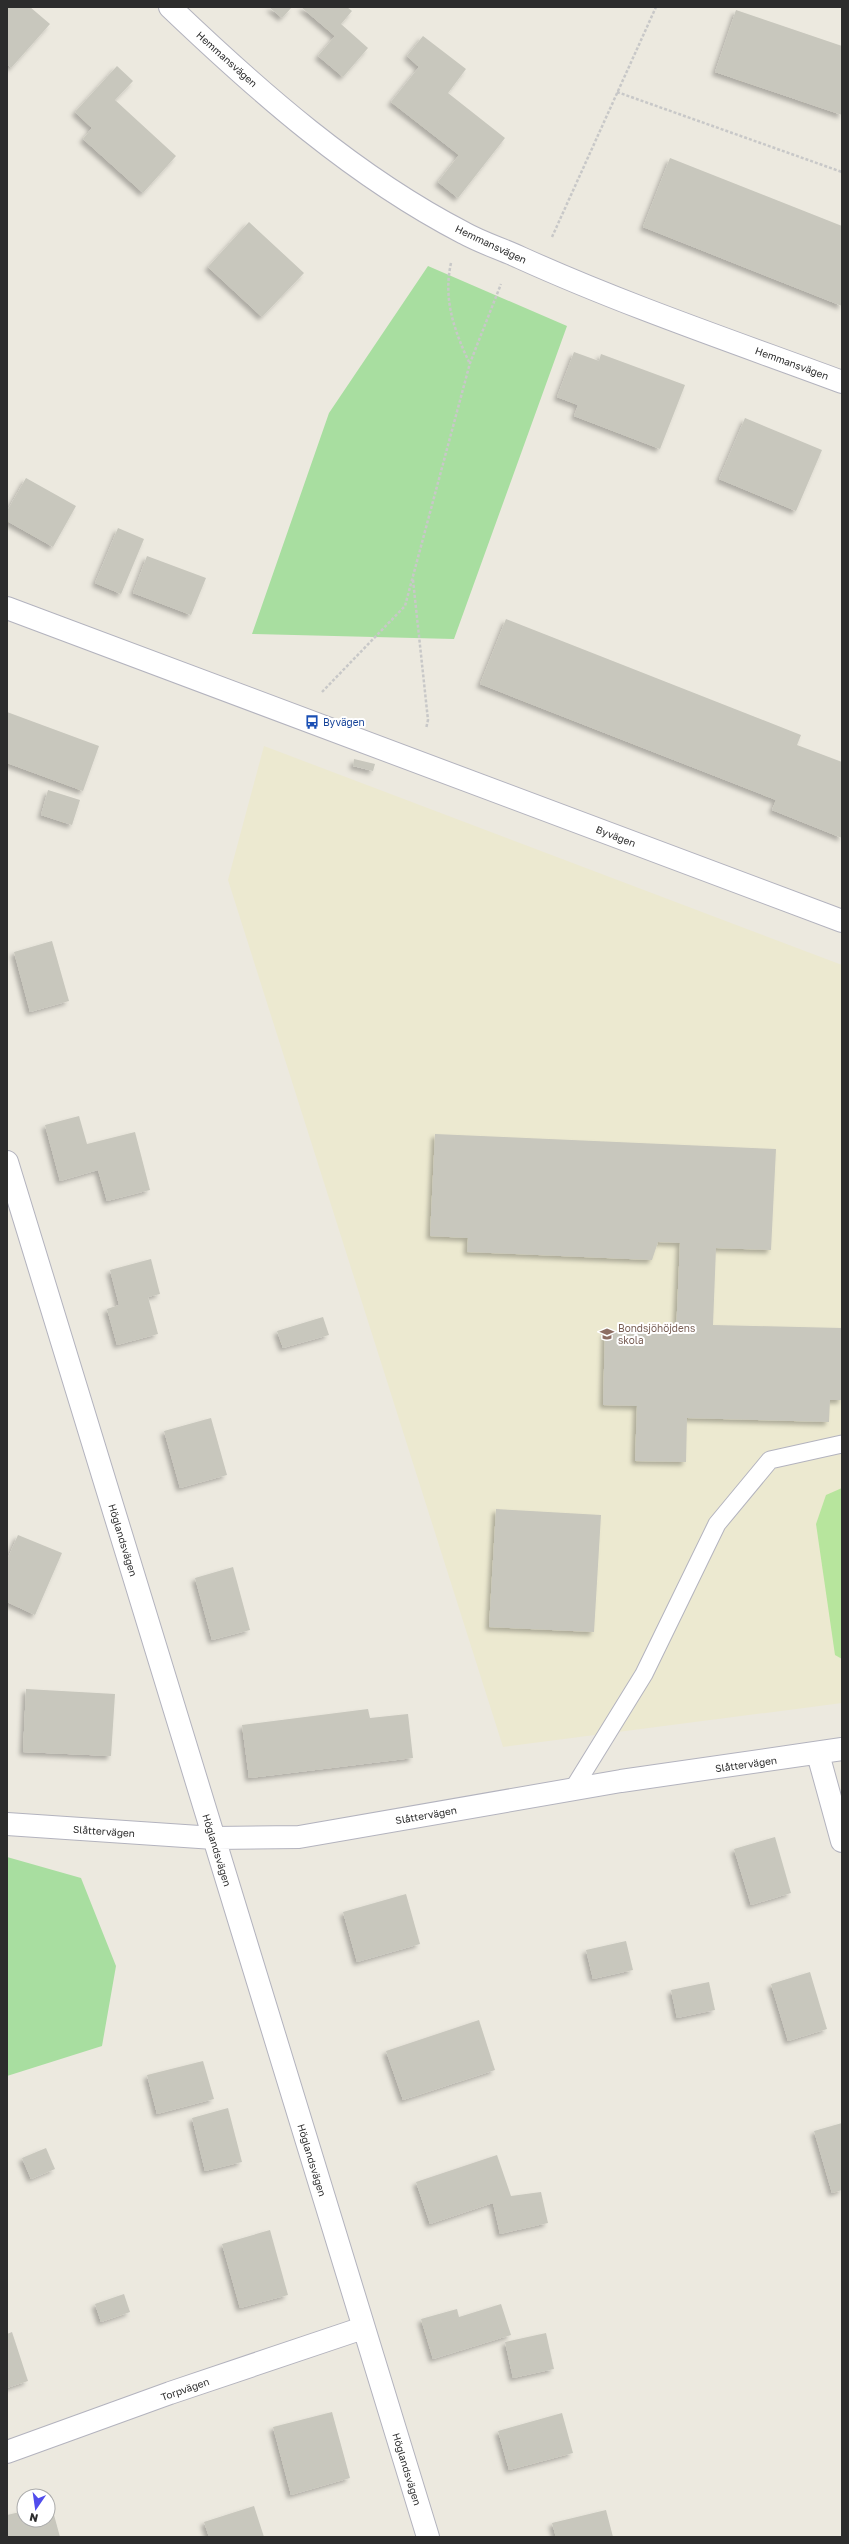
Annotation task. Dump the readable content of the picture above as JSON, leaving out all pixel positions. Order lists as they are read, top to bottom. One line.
{"streets":{"street":["Hemmansvägen","Byvägen","Höglandsvägen","Slåttervägen","Torpvägen"]},"crossings":[["Höglandsvägen","Slåttervägen"],["Höglandsvägen","Torpvägen"]],"places":{"bus stop":["Byvägen"],"school or university":["Bondsjöhöjdens skola"]},"north":"bottom"}
